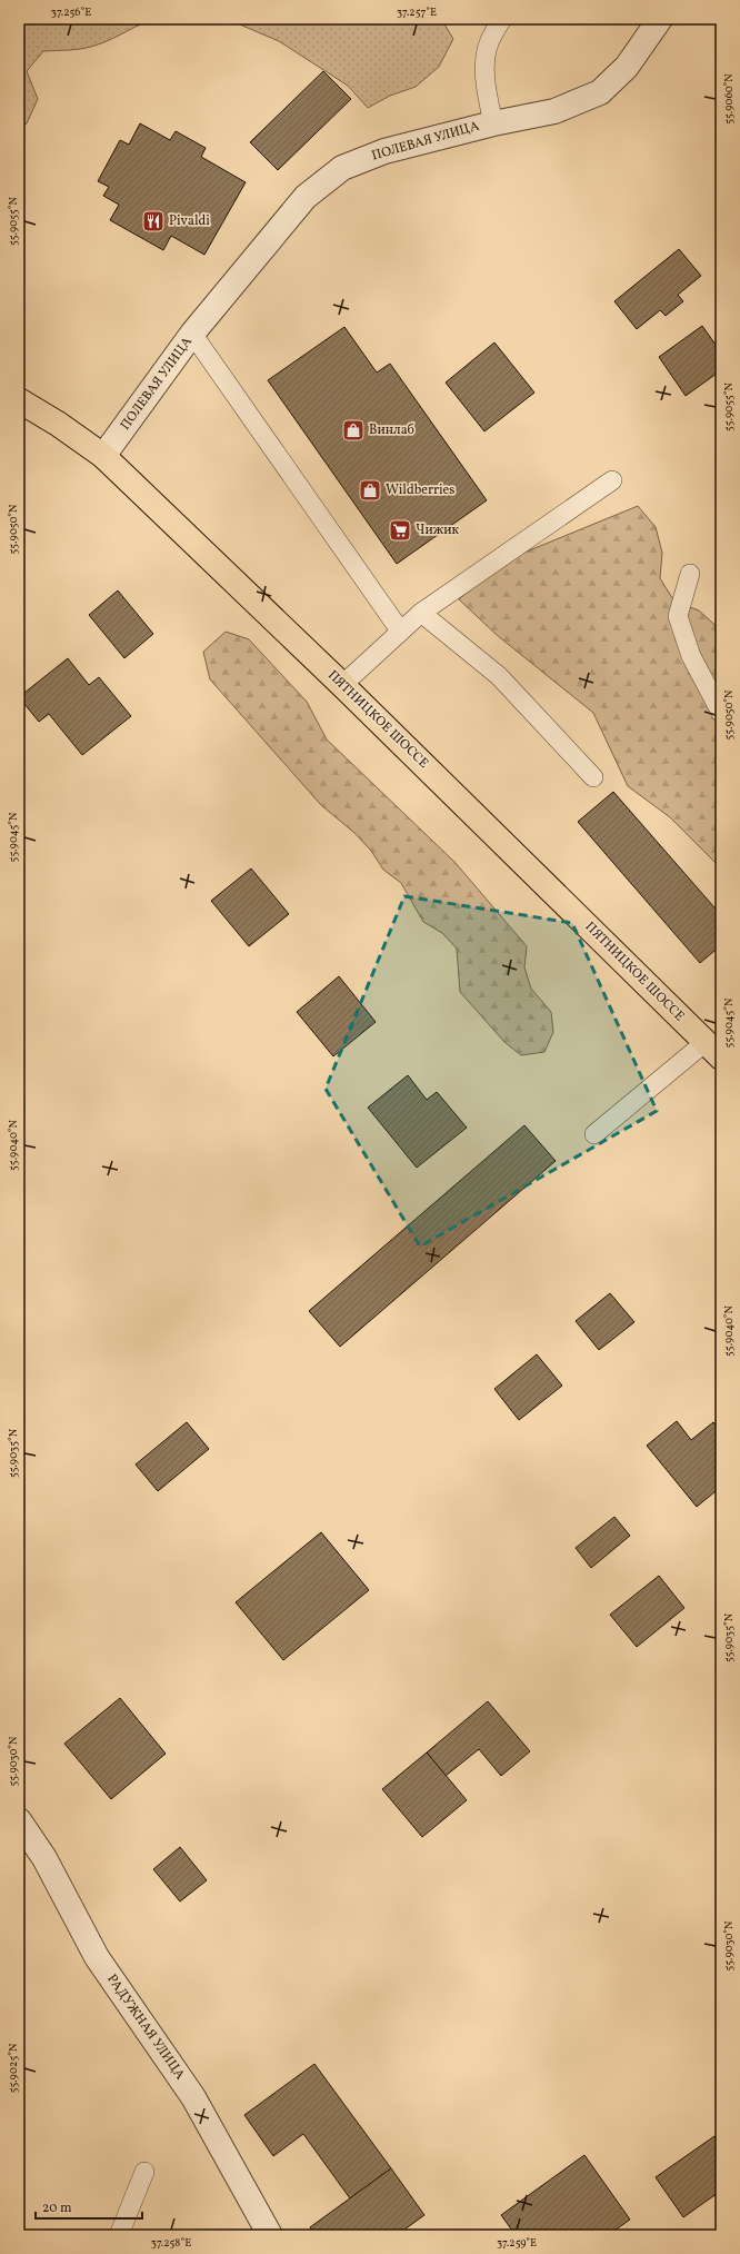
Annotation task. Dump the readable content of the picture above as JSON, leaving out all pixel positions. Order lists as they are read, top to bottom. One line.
{"streets":{"main road":["ПЯТНИЦКОЕ ШОССЕ"],"street":["ПОЛЕВАЯ УЛИЦА","РАДУЖНАЯ УЛИЦА"]},"crossings":[["ПОЛЕВАЯ УЛИЦА","ПЯТНИЦКОЕ ШОССЕ"]],"places":{"restaurant":["Pivaldi"],"shop":["Винлаб","Wildberries"],"supermarket":["Чижик"]},"scale_bar":"20 m","coordinates":["37.256°E","37.257°E","55.9060°N","55.9055°N","55.9050°N","55.9045°N","55.9040°N","55.9035°N","55.9030°N","55.9025°N","37.258°E","37.259°E"]}
